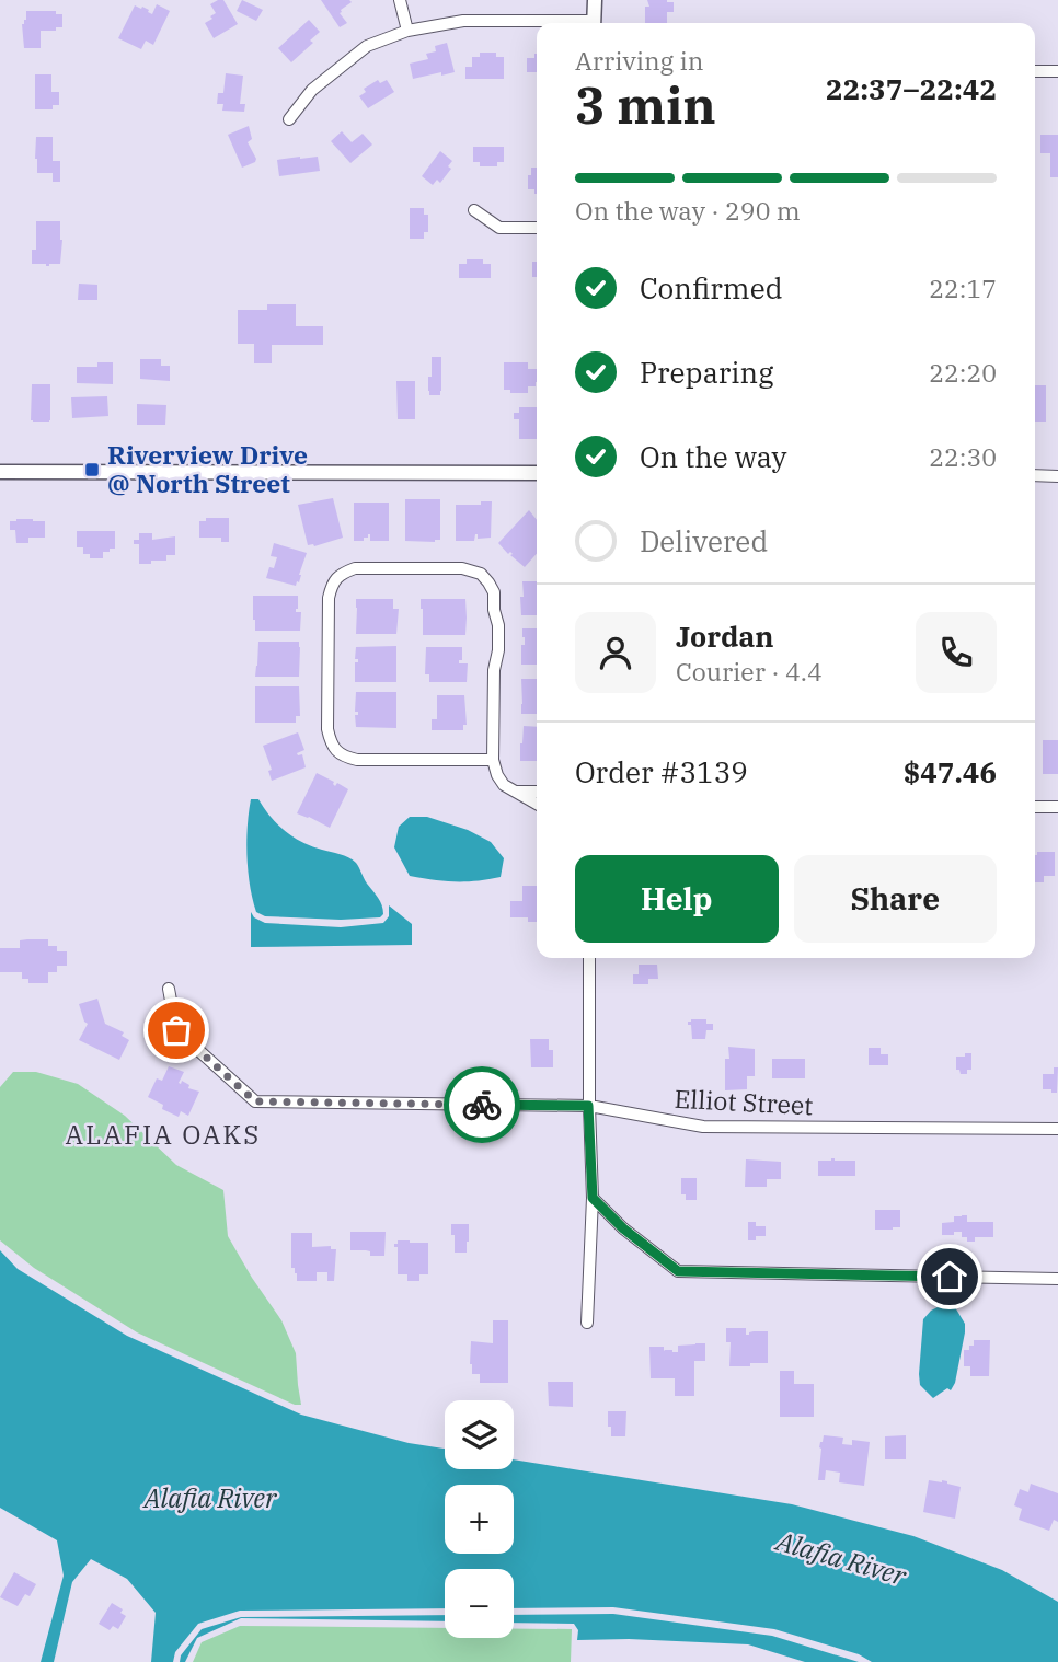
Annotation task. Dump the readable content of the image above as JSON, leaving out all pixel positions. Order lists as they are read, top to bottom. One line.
{"streets":{"street":["Elliot Street"]},"districts":["ALAFIA OAKS"],"water":["Alafia River"],"places":{"transit":["Riverview Drive @ North Street"]},"page":{"heading":["3 min","Arriving in","22:37–22:42"],"panel":["Jordan","Courier · 4.4","Order #3139","$47.46"],"bar":"On the way · 290 m","list":[["Confirmed","22:17"],["Preparing","22:20"],["On the way","22:30"],"Delivered"],"buttons":["Help","Share"],"map_buttons":["+","−"]}}
